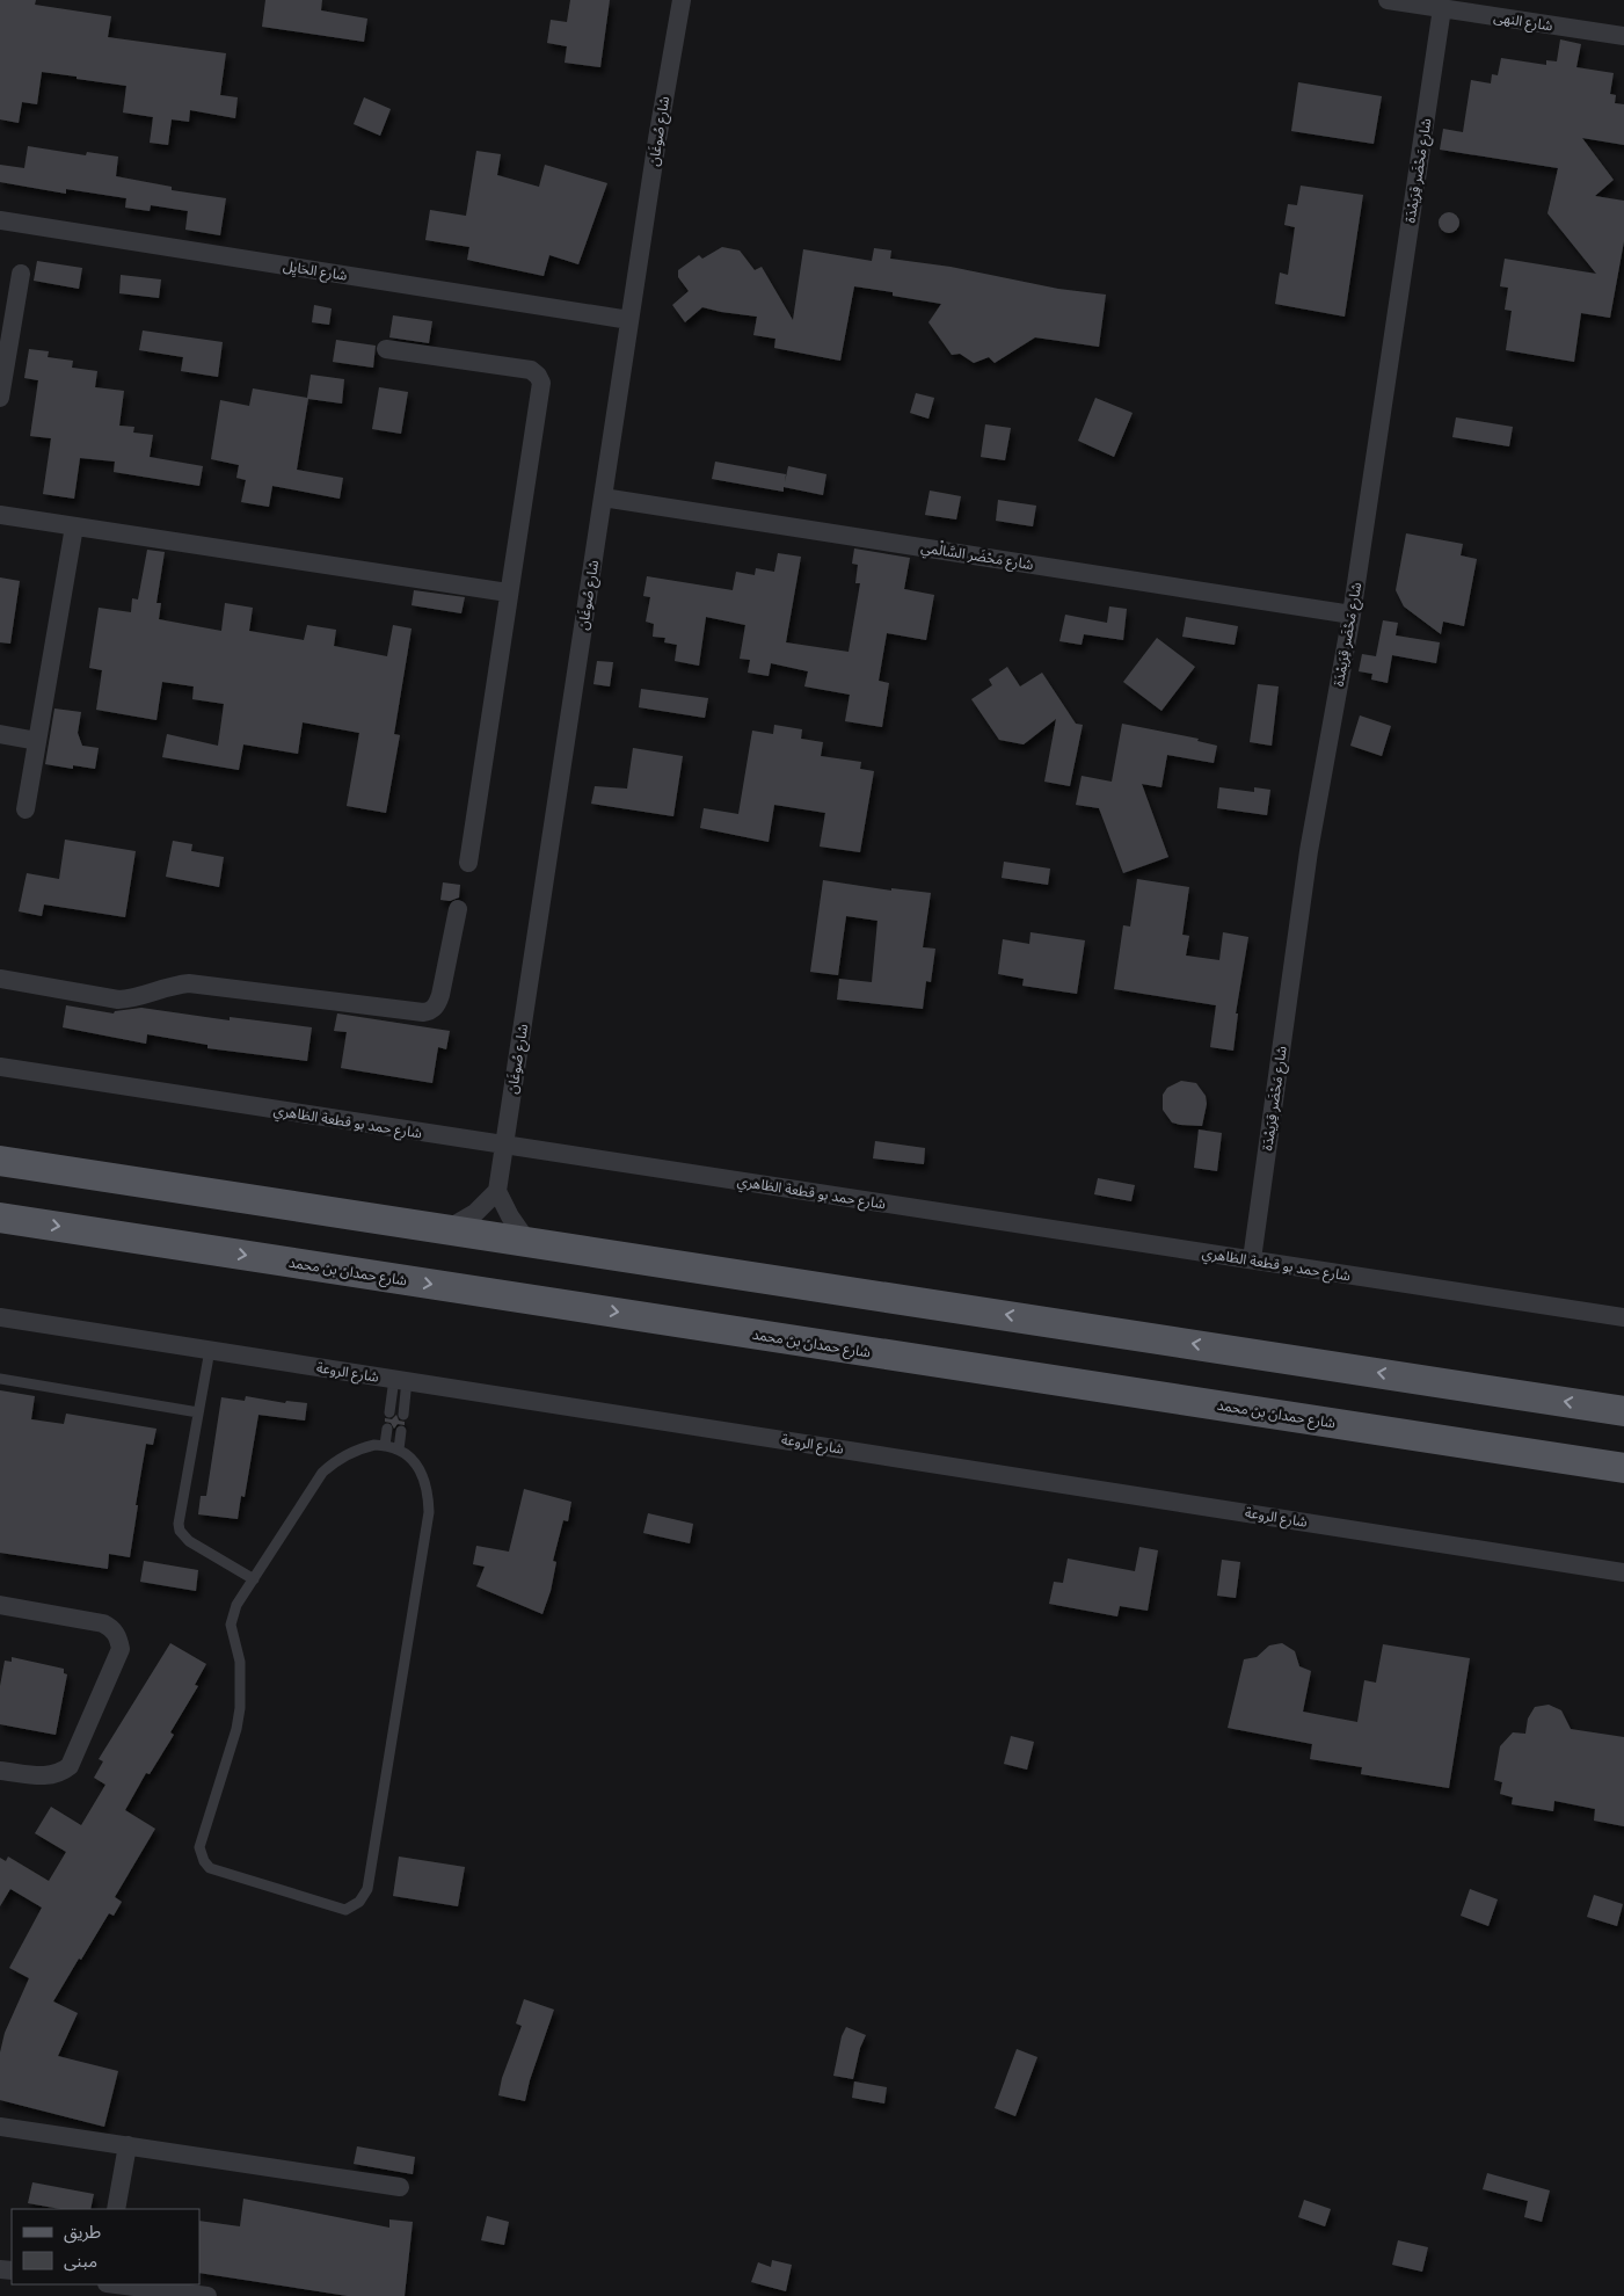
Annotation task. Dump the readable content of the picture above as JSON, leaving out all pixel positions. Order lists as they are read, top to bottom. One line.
{"streets":{"main road":["شارع حمدان بن محمد"],"street":["شارع النهى","شارع صُوغَان","شارع مَحْضَر قِرَيمْدَة","شارع الحَايِل","شارع مَحْضَر السَّالْمي","شارع حمد بو قطعة الظاهري","شارع الروعة"]},"crossings":[["شارع النهى","شارع مَحْضَر قِرَيمْدَة"],["شارع صُوغَان","شارع الحَايِل"],["شارع صُوغَان","شارع مَحْضَر السَّالْمي"],["شارع صُوغَان","شارع حمد بو قطعة الظاهري"],["شارع مَحْضَر قِرَيمْدَة","شارع مَحْضَر السَّالْمي"],["شارع مَحْضَر قِرَيمْدَة","شارع حمد بو قطعة الظاهري"]],"legend":["طريق","مبنى"]}
